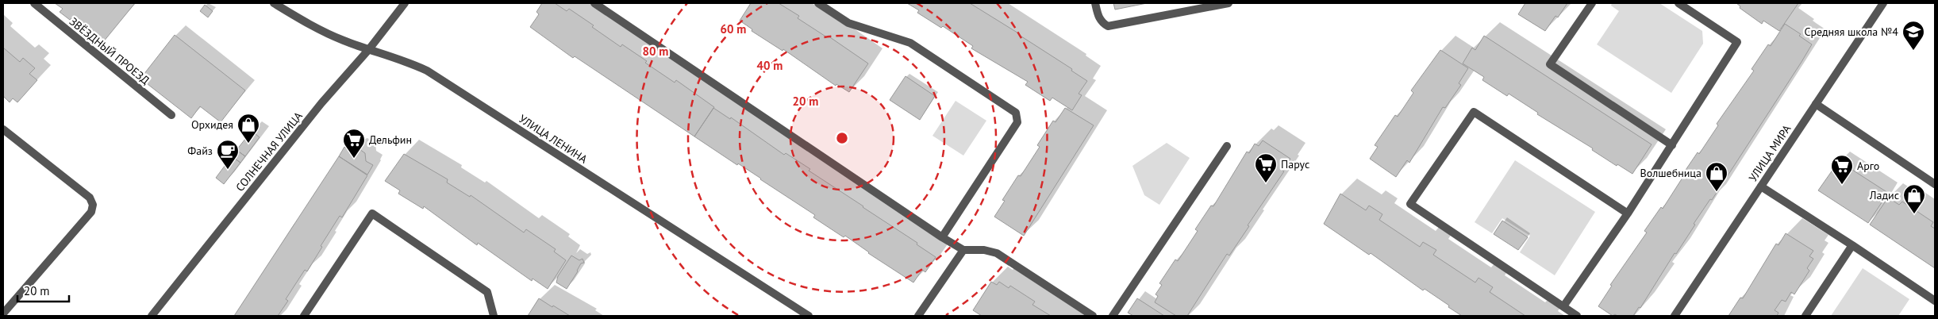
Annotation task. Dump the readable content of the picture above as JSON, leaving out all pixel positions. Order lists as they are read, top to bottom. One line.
{"streets":{"street":["ЗВЁЗДНЫЙ ПРОЕЗД","УЛИЦА ЛЕНИНА","СОЛНЕЧНАЯ УЛИЦА","УЛИЦА МИРА"]},"crossings":[["УЛИЦА ЛЕНИНА","СОЛНЕЧНАЯ УЛИЦА"]],"places":{"school or university":["Средняя школа №4"],"shop":["Орхидея","Волшебница","Ладис"],"supermarket":["Дельфин","Парус","Арго"],"cafe":["Файз"]},"scale_bar":"20 m","rings":["60 m","80 m","40 m","20 m"]}
